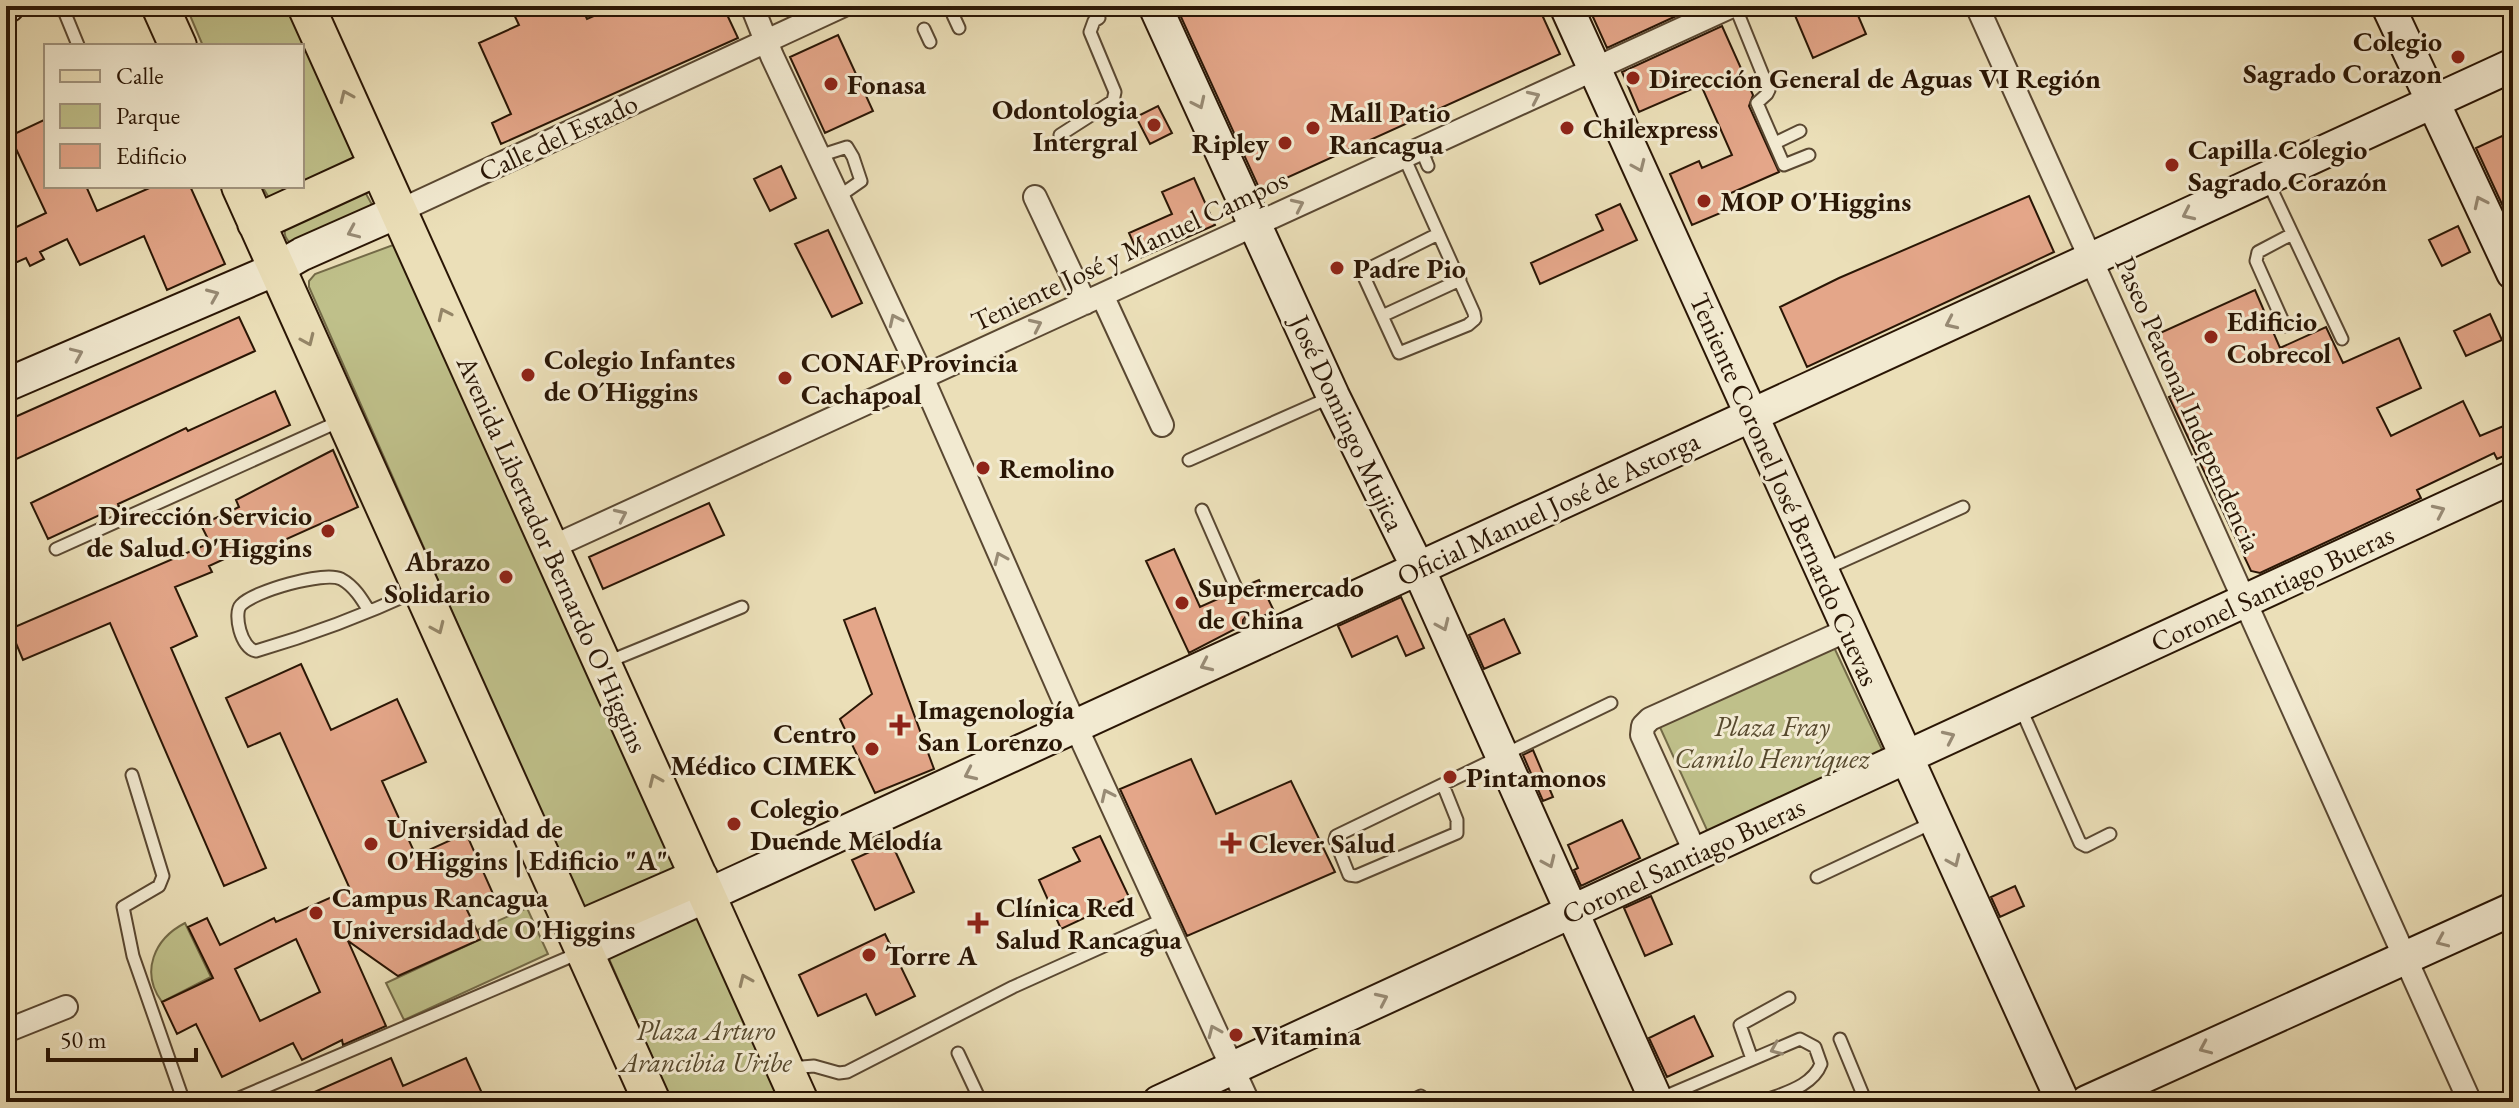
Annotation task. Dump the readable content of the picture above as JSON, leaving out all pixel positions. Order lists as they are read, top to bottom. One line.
{"streets":{"main road":["Avenida Libertador Bernardo O'Higgins"],"street":["Calle del Estado","Teniente José y Manuel Campos","Paseo Peatonal Independencia","José Domingo Mujica","Teniente Coronel José Bernardo Cuevas","Oficial Manuel José de Astorga","Coronel Santiago Bueras"]},"crossings":[["Calle del Estado","Avenida Libertador Bernardo O'Higgins"],["Teniente José y Manuel Campos","José Domingo Mujica"],["Teniente José y Manuel Campos","Teniente Coronel José Bernardo Cuevas"],["Teniente José y Manuel Campos","Avenida Libertador Bernardo O'Higgins"],["Paseo Peatonal Independencia","Oficial Manuel José de Astorga"],["Paseo Peatonal Independencia","Coronel Santiago Bueras"],["José Domingo Mujica","Oficial Manuel José de Astorga"],["José Domingo Mujica","Coronel Santiago Bueras"],["Teniente Coronel José Bernardo Cuevas","Oficial Manuel José de Astorga"],["Teniente Coronel José Bernardo Cuevas","Coronel Santiago Bueras"],["Oficial Manuel José de Astorga","Avenida Libertador Bernardo O'Higgins"]],"one_way":["Teniente José y Manuel Campos","José Domingo Mujica","Teniente Coronel José Bernardo Cuevas","Oficial Manuel José de Astorga","Coronel Santiago Bueras"],"parks":["Plaza Fray Camilo Henríquez","Plaza Arturo Arancibia Uribe"],"places":{"other":["Colegio Sagrado Corazon","Dirección General de Aguas VI Región","Fonasa","Odontologia Intergral","Mall Patio Rancagua","Chilexpress","Ripley","Capilla Colegio Sagrado Corazón","MOP O'Higgins","Padre Pio","Edificio Cobrecol","Colegio Infantes de O´Higgins","CONAF Provincia Cachapoal","Remolino","Dirección Servicio de Salud O'Higgins","Abrazo Solidario","Supermercado de China","Centro Médico CIMEK","Pintamonos","Colegio Duende Melodía","Universidad de O'Higgins | Edificio \"A\"","Campus Rancagua Universidad de O'Higgins","Torre A","Vitamina"],"health":["Imagenología San Lorenzo","Clever Salud","Clínica Red Salud Rancagua"]},"legend":["Calle","Parque","Edificio"],"scale_bar":"50 m"}
